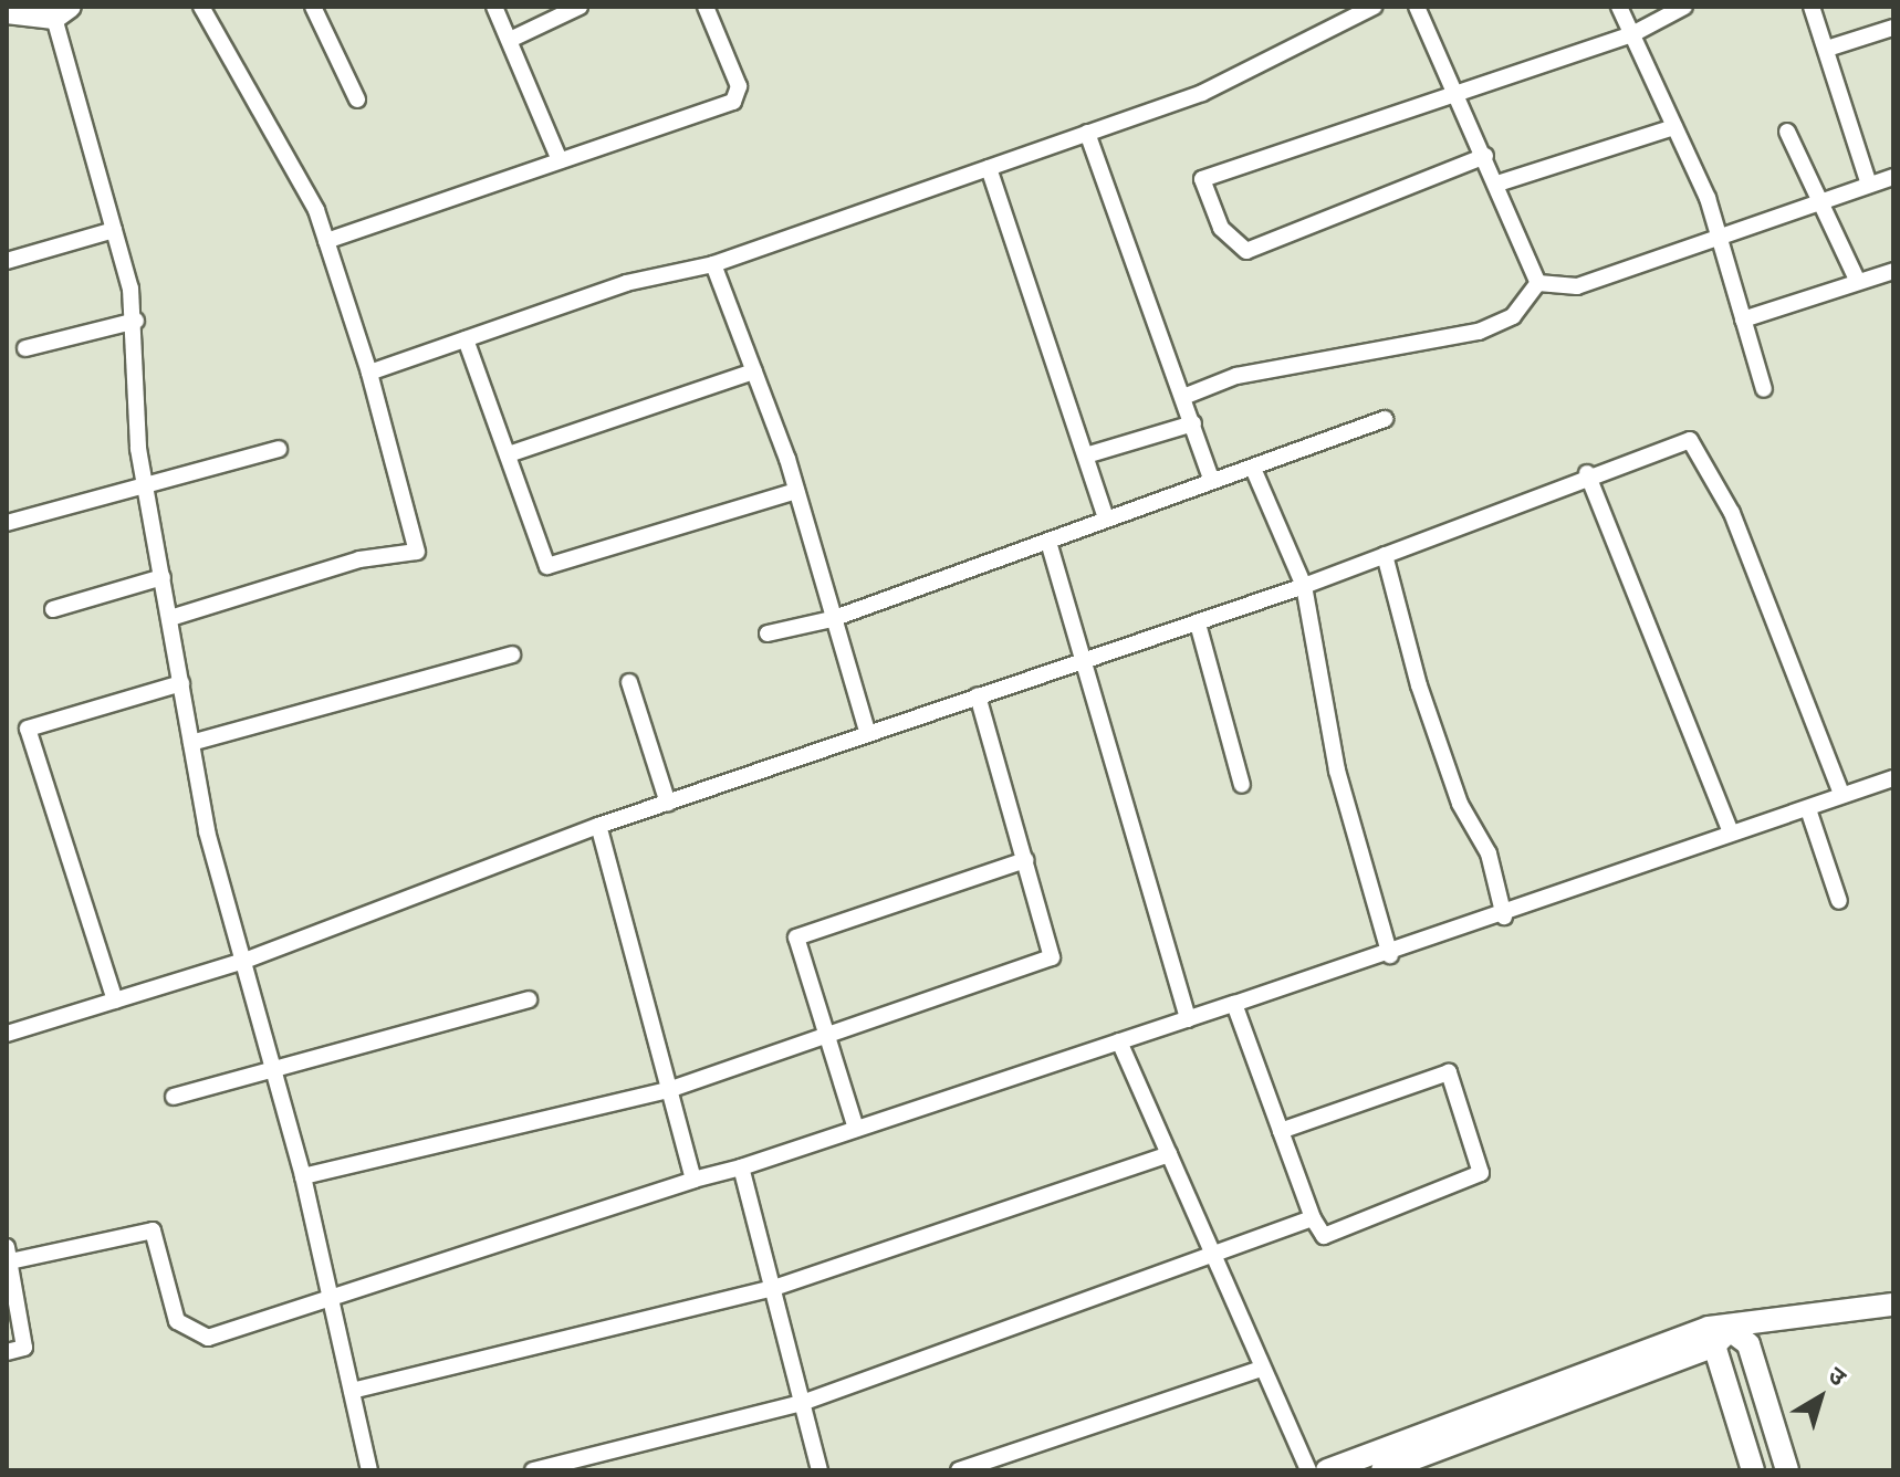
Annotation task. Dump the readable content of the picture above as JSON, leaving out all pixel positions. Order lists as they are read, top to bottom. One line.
{"north":"top right"}
